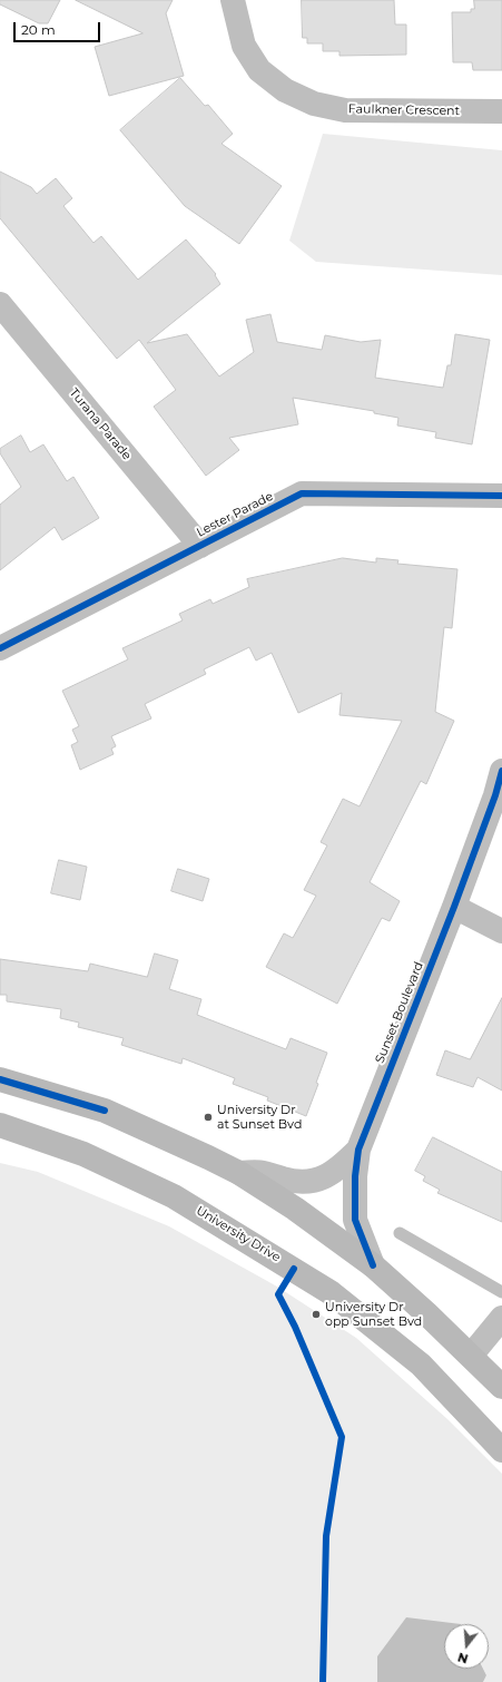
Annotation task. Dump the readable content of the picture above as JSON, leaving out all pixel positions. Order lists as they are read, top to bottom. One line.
{"streets":{"main road":["University Drive"],"street":["Faulkner Crescent","Turana Parade","Lester Parade","Sunset Boulevard"]},"crossings":[["Turana Parade","Lester Parade"]],"places":["University Dr at Sunset Bvd","University Dr opp Sunset Bvd"],"scale_bar":"20 m","north":"bottom"}
